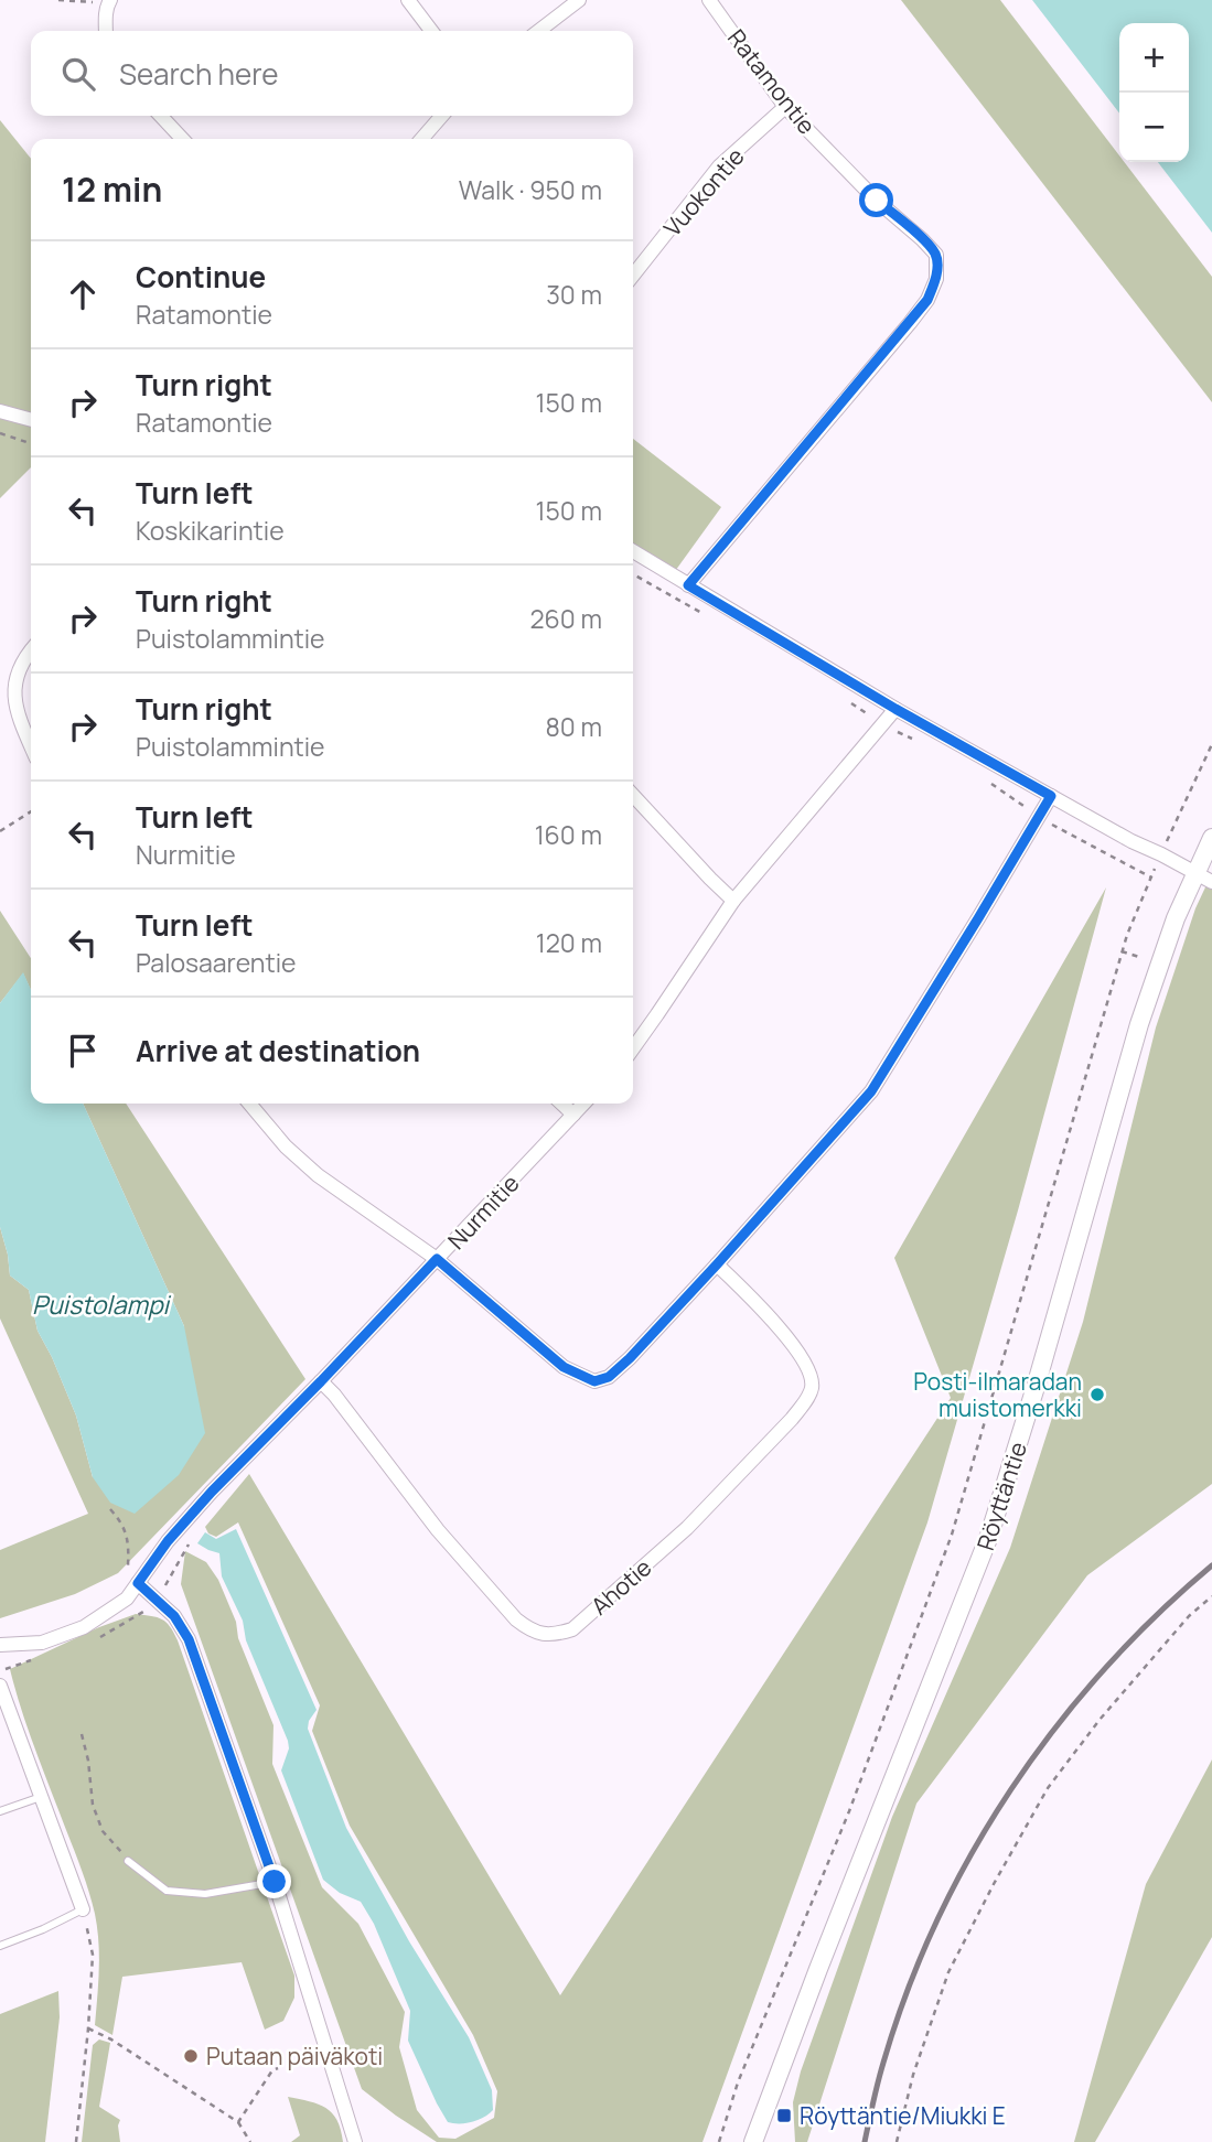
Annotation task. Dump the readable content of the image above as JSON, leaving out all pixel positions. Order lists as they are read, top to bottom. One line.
{"streets":{"street":["Ratamontie","Vuokontie","Nurmitie","Röyttäntie","Ahotie"]},"crossings":[["Ratamontie","Vuokontie"],["Nurmitie","Ahotie"]],"water":["Puistolampi"],"places":{"other":["Posti-ilmaradan muistomerkki","Putaan päiväkoti"],"transit":["Röyttäntie/Miukki E"]},"page":{"map_buttons":["+","−"],"search":"Search here","heading":["12 min","Walk · 950 m"],"list":[["Continue","Ratamontie","30 m"],["Turn right","Ratamontie","150 m"],["Turn left","Koskikarintie","150 m"],["Turn right","Puistolammintie","260 m"],["Turn right","Puistolammintie","80 m"],["Turn left","Nurmitie","160 m"],["Turn left","Palosaarentie","120 m"],"Arrive at destination"]}}
